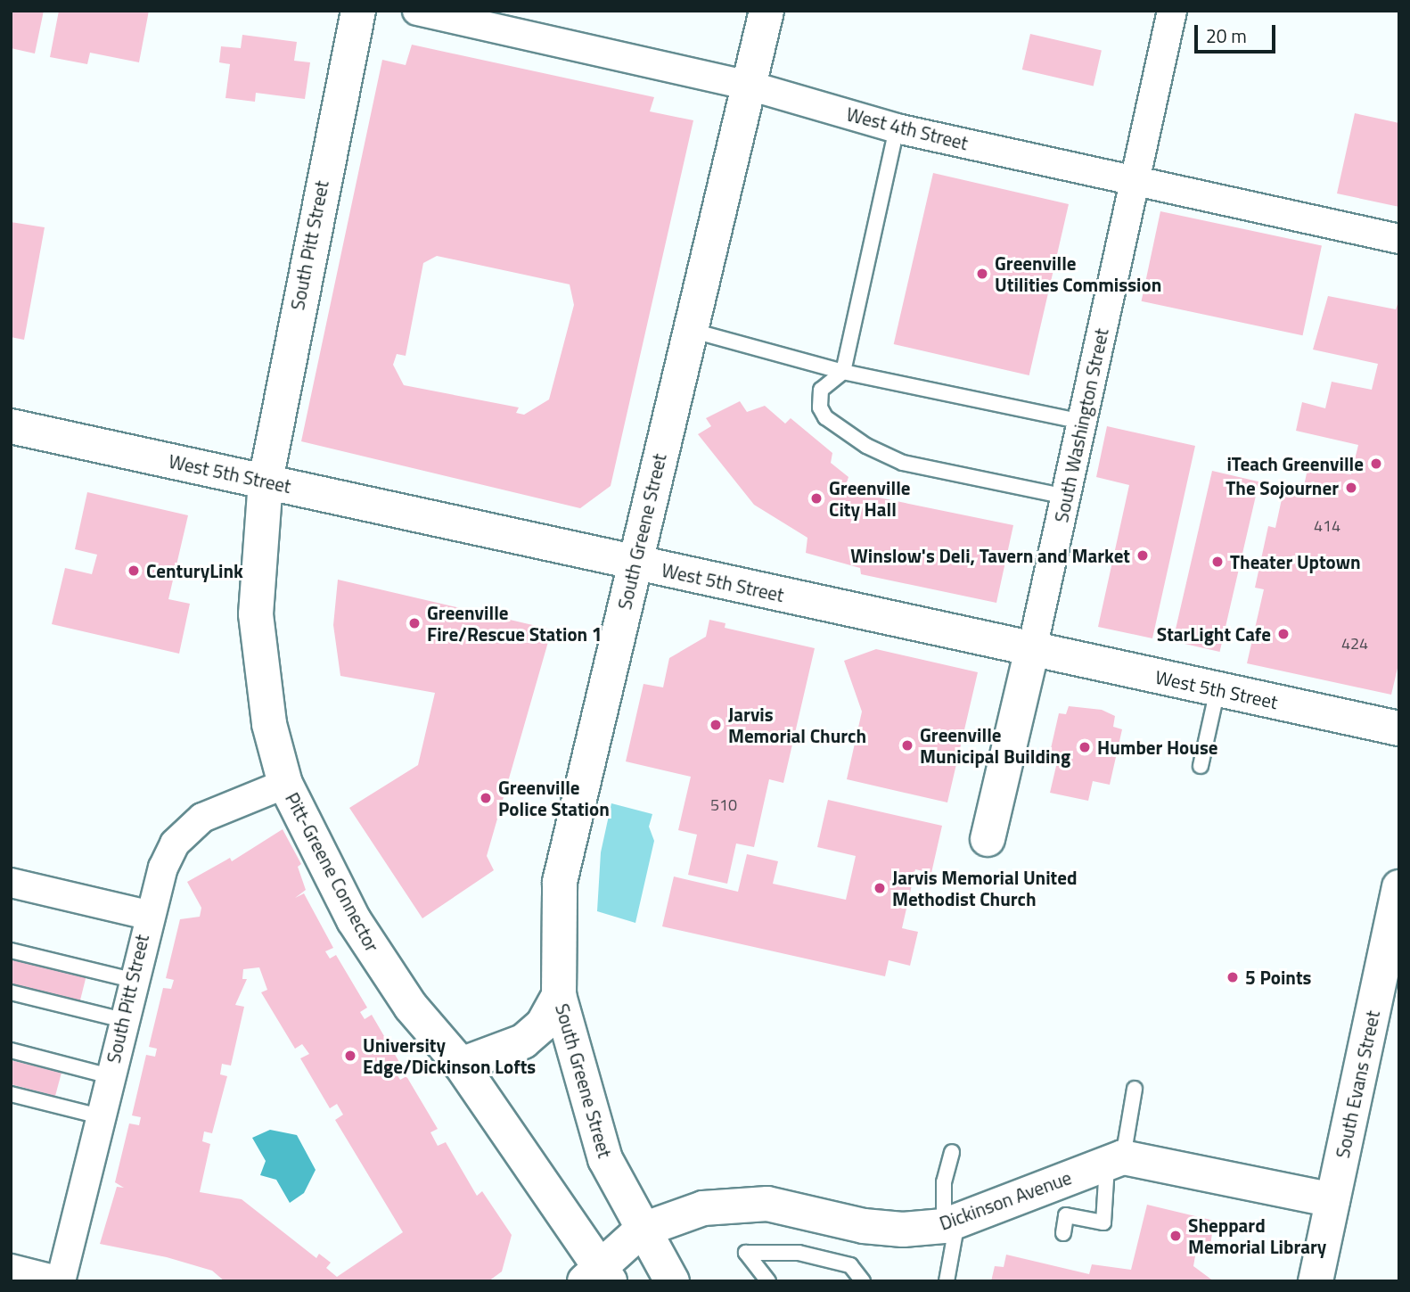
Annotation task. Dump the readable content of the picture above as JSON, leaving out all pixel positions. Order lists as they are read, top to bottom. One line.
{"streets":{"main road":["South Pitt Street","South Washington Street","West 5th Street","South Greene Street","Pitt-Greene Connector","South Evans Street","Dickinson Avenue"],"street":["West 4th Street"]},"crossings":[["West 4th Street","South Washington Street"],["West 4th Street","South Greene Street"],["South Pitt Street","West 5th Street"],["South Pitt Street","Pitt-Greene Connector"],["South Washington Street","West 5th Street"],["West 5th Street","South Greene Street"],["West 5th Street","Pitt-Greene Connector"],["South Greene Street","Dickinson Avenue"],["Pitt-Greene Connector","Dickinson Avenue"]],"places":["Greenville Utilities Commission","iTeach Greenville","The Sojourner","Greenville City Hall","Winslow's Deli, Tavern and Market","Theater Uptown","CenturyLink","Greenville Fire/Rescue Station 1","StarLight Cafe","Jarvis Memorial Church","Greenville Municipal Building","Humber House","Greenville Police Station","Jarvis Memorial United Methodist Church","5 Points","University Edge/Dickinson Lofts","Sheppard Memorial Library"],"house_numbers":["414","424","510"],"scale_bar":"20 m"}
